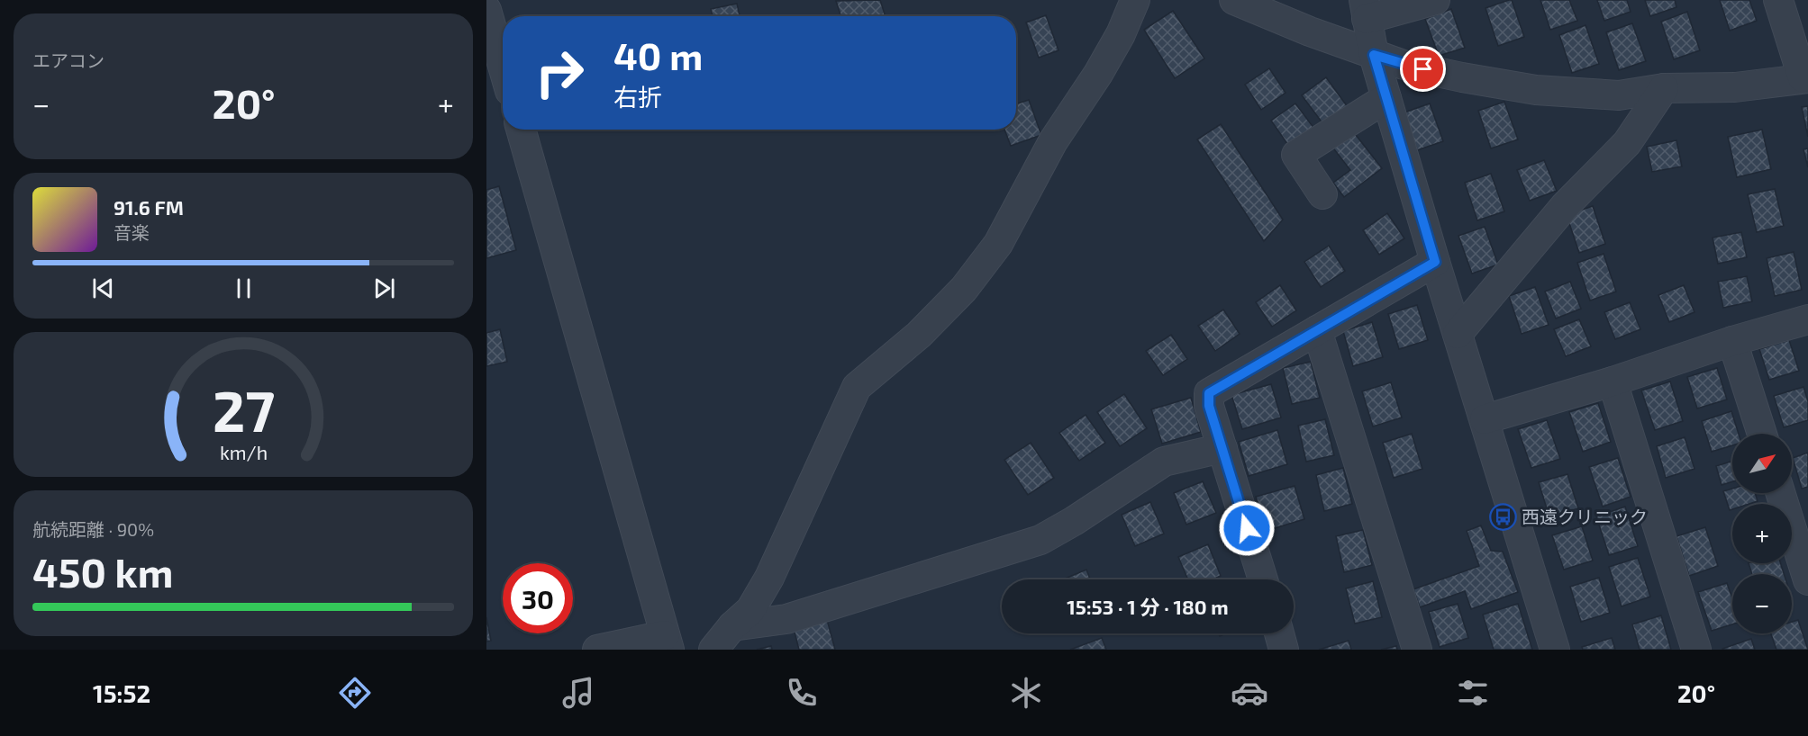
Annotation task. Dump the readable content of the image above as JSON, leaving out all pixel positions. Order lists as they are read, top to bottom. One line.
{"places":{"bus stop":["西遠クリニック"]},"north":"top right","page":{"tile":["エアコン",["航続距離 · 90%","450 km"]],"turn":["40 m","右折"],"heat":["−","20°","+"],"song":["91.6 FM","音楽"],"map_buttons":["+","−"],"limit":"30","trip":"15:53 · 1 分 · 180 m","tabs":["15:52","20°"],"gauge":["27","km/h"]}}
